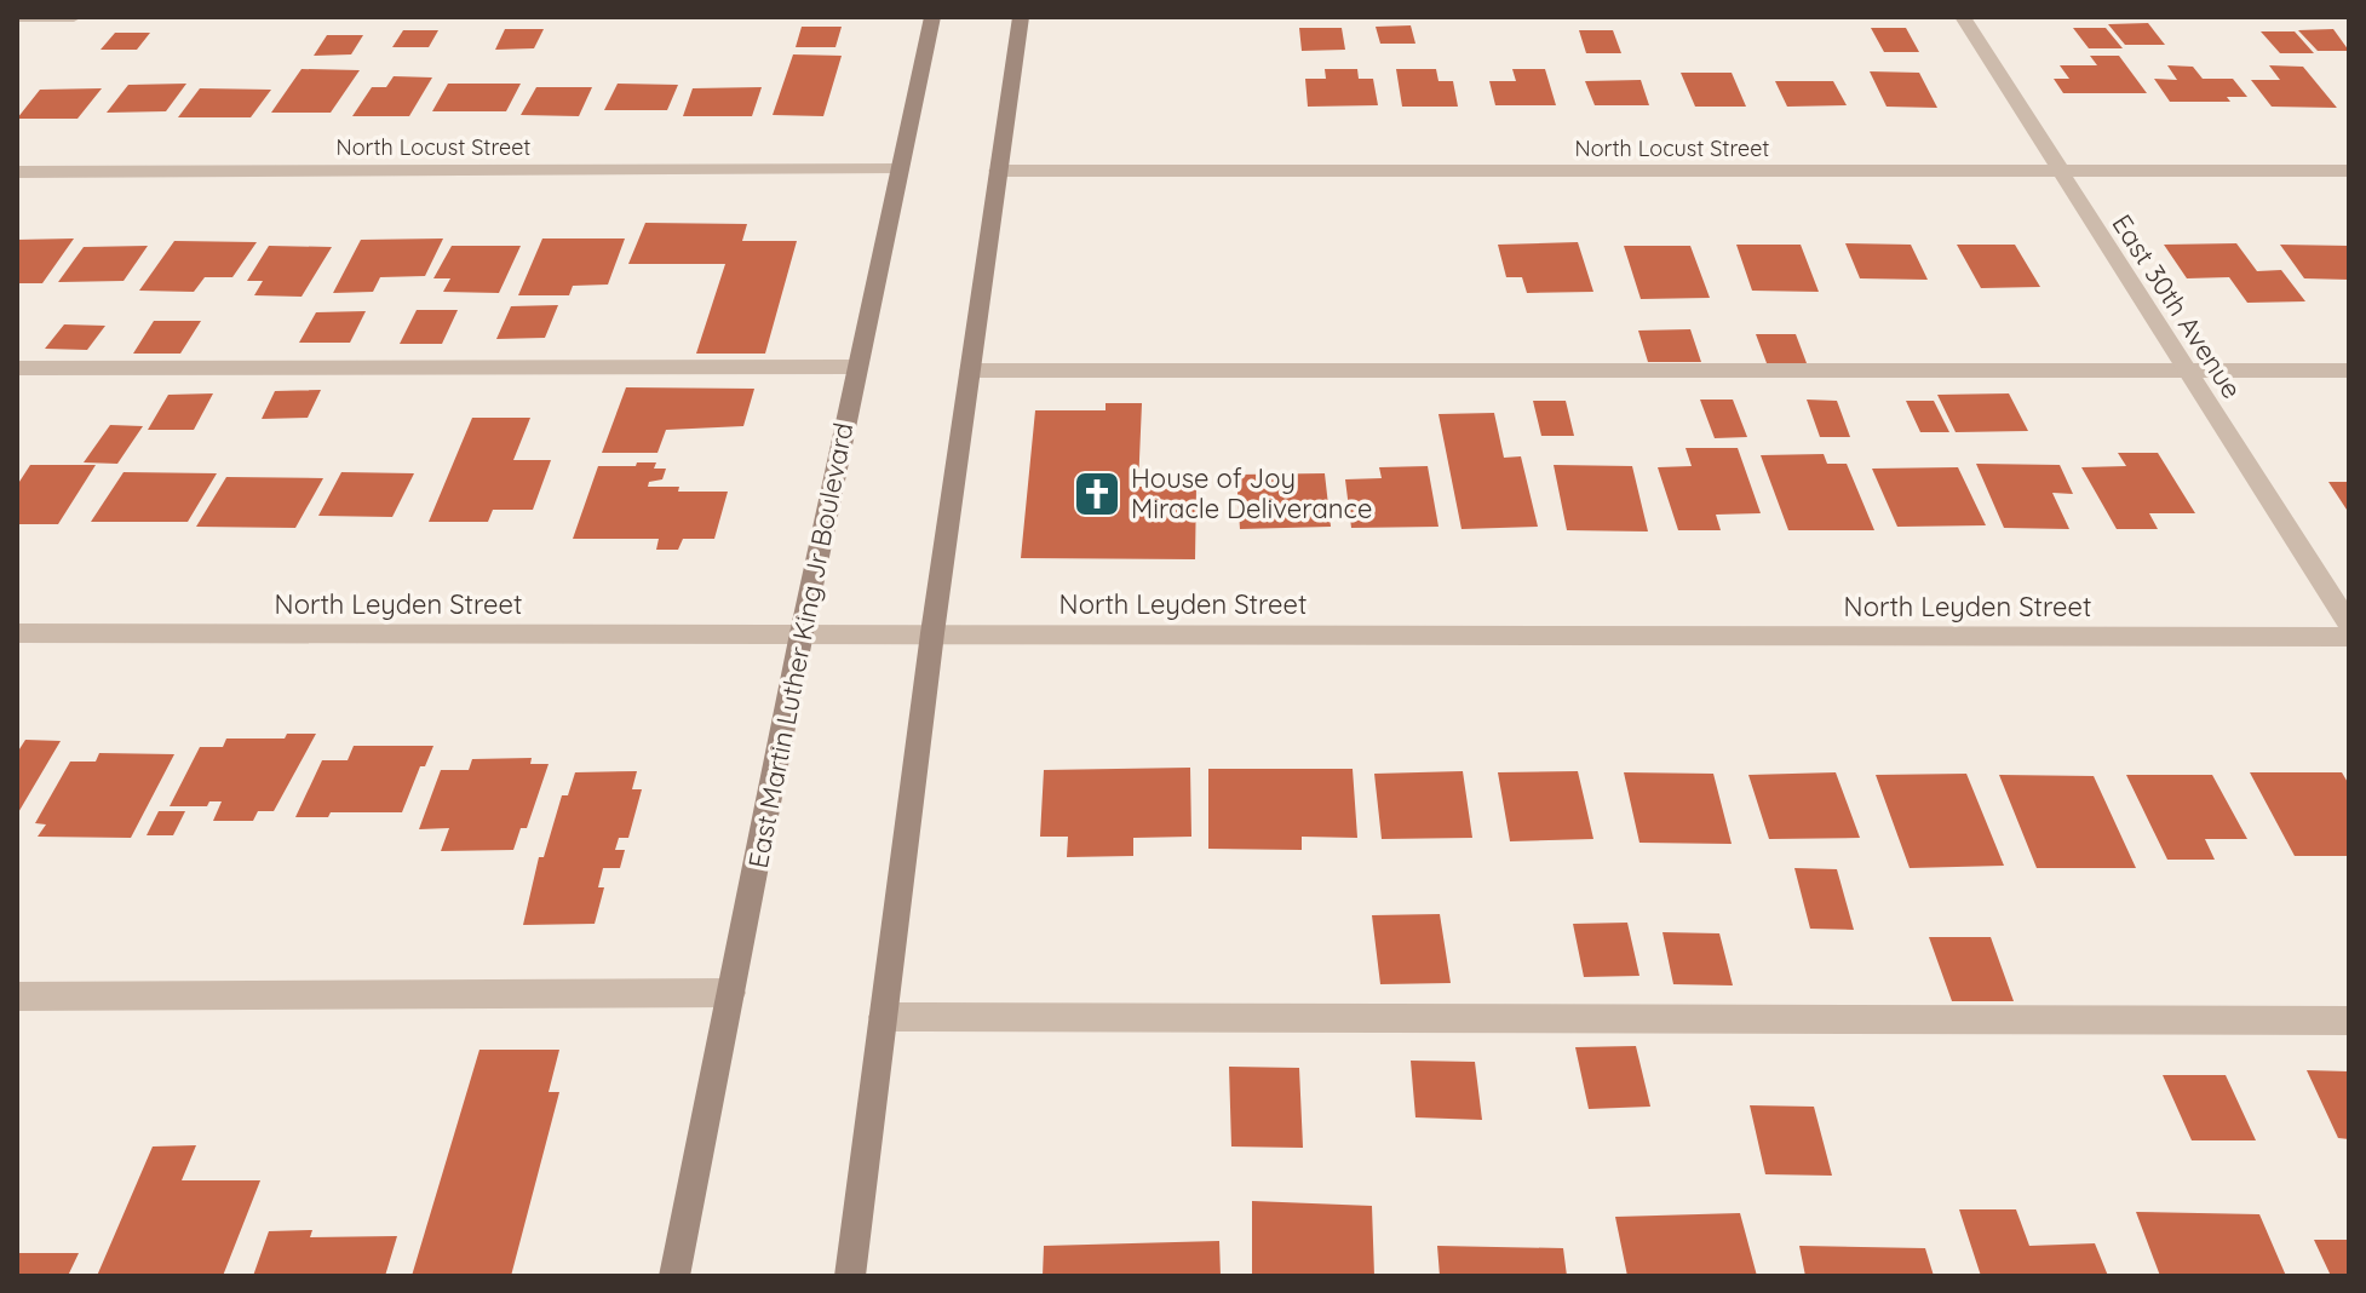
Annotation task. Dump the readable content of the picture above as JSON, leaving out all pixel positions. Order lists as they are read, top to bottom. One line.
{"streets":{"main road":["East Martin Luther King Jr Boulevard"],"street":["North Locust Street","East 30th Avenue","North Leyden Street"]},"crossings":[["North Locust Street","East 30th Avenue"],["North Locust Street","East Martin Luther King Jr Boulevard"],["North Leyden Street","East Martin Luther King Jr Boulevard"]],"places":{"church":["House of Joy Miracle Deliverance"]}}
